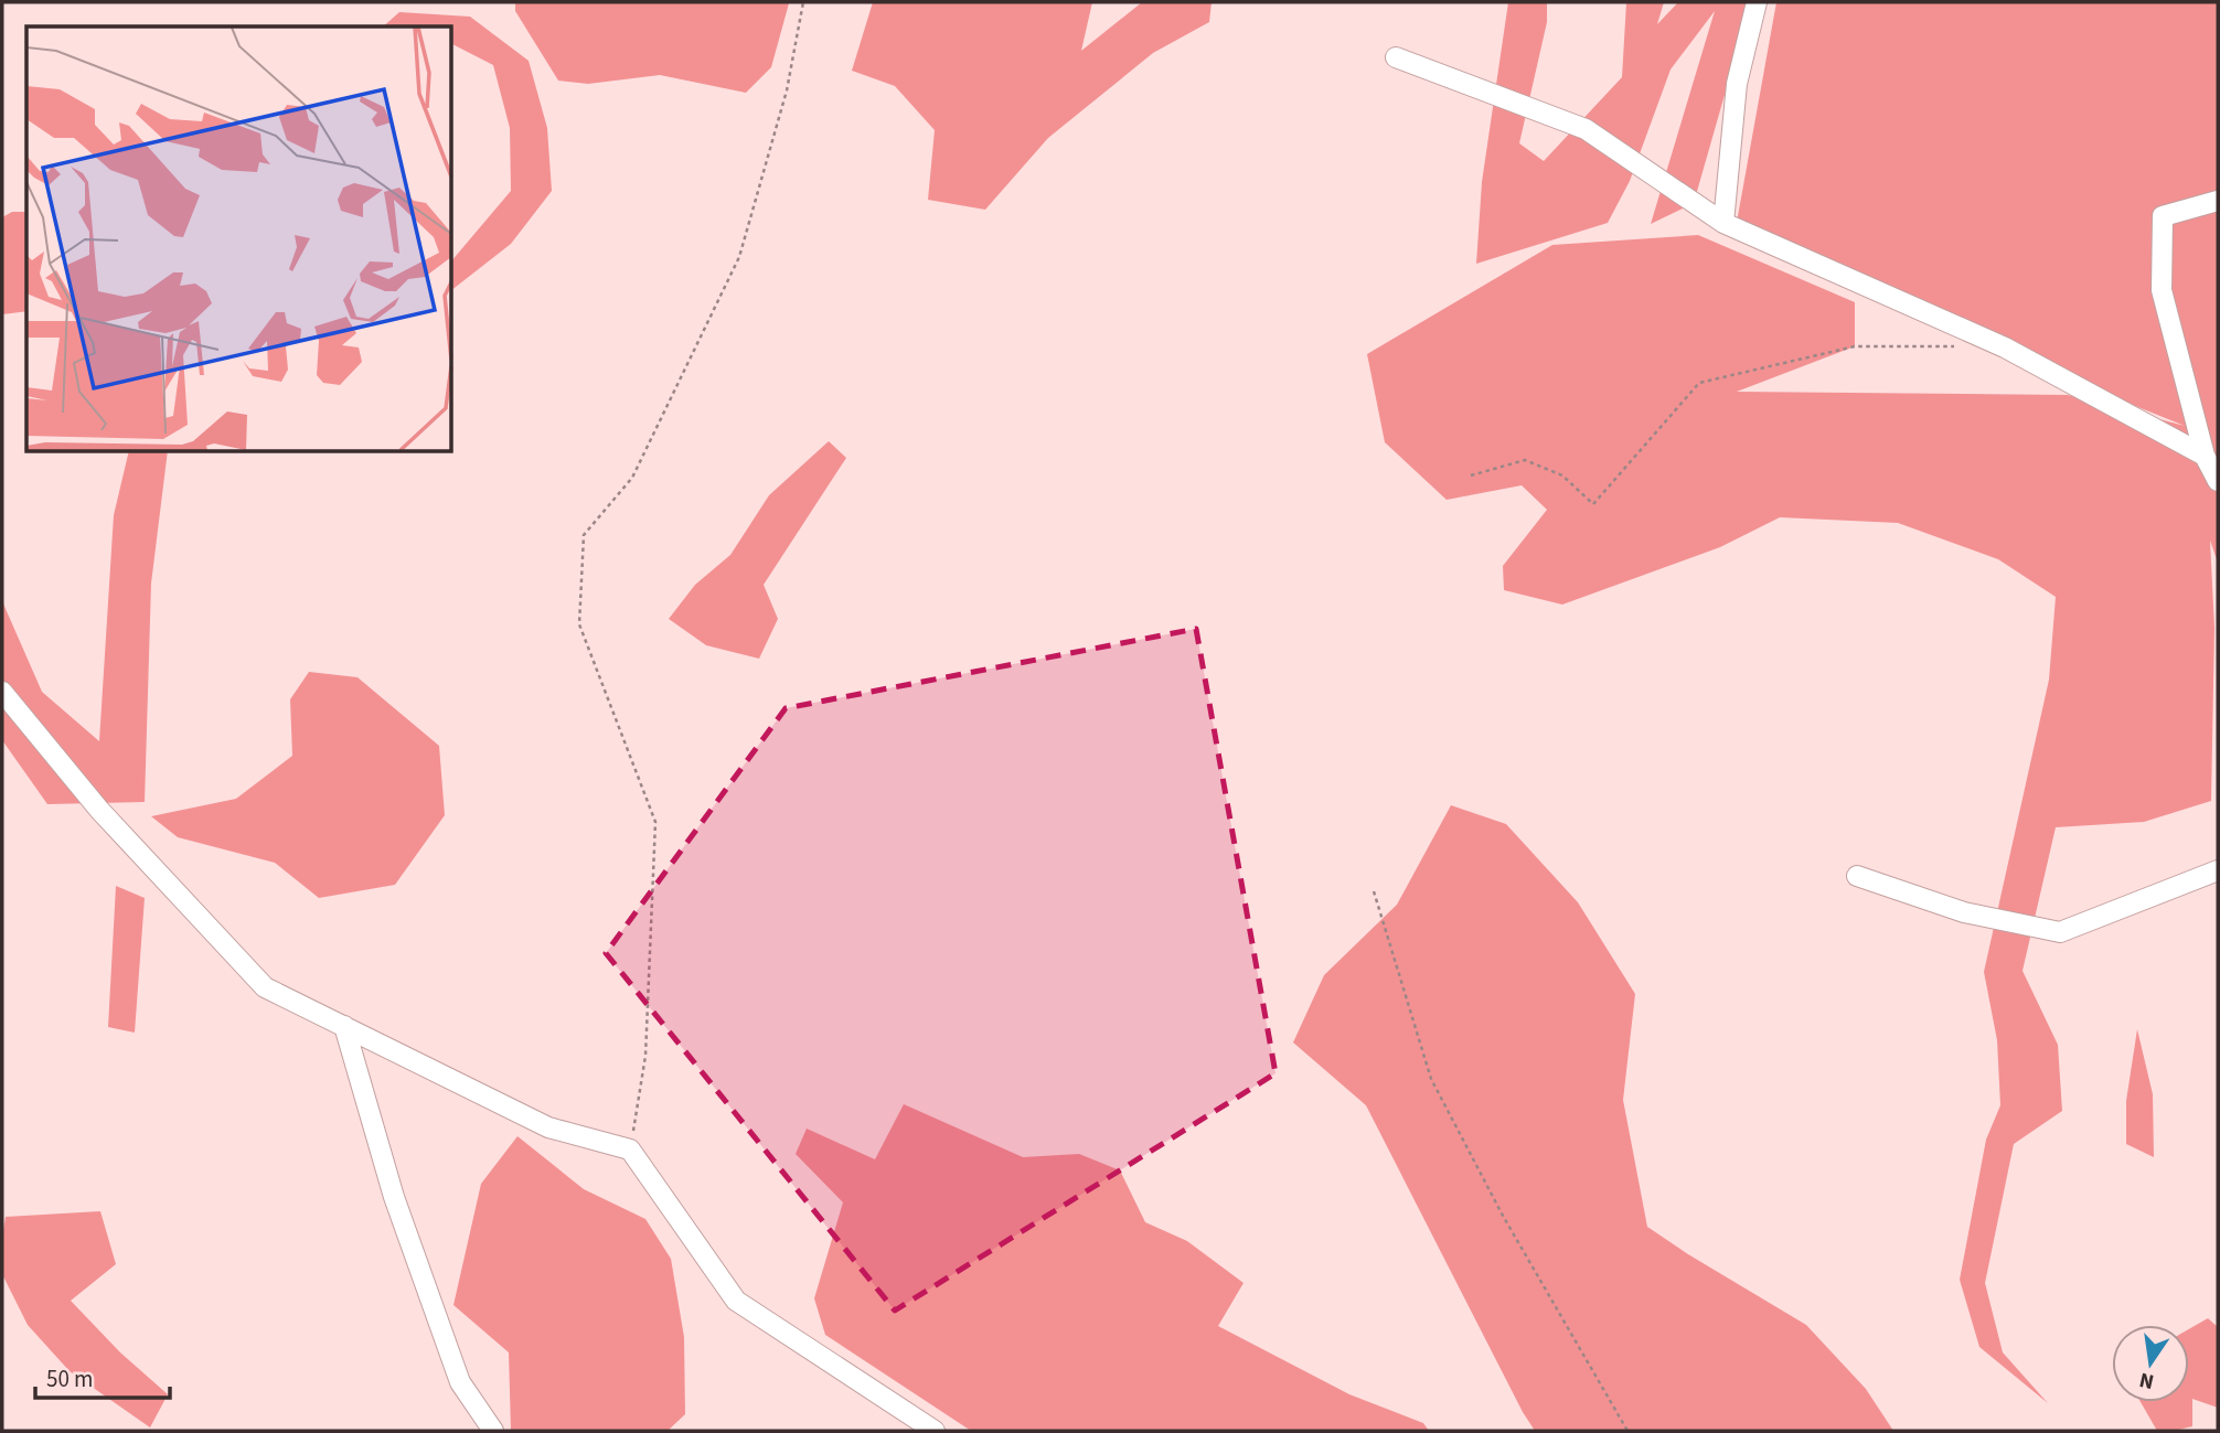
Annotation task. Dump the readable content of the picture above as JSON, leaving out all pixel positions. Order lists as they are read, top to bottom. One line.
{"scale_bar":"50 m","north":"bottom"}
